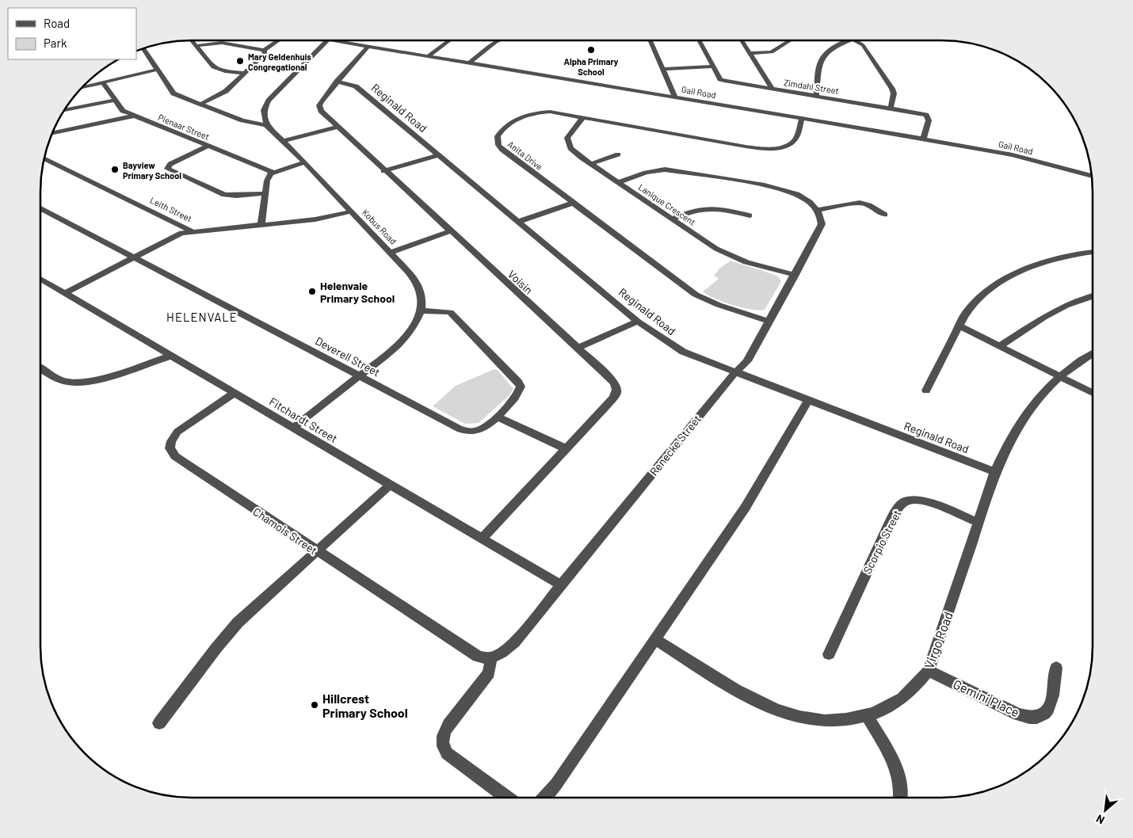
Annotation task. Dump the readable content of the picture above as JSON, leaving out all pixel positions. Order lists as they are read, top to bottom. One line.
{"streets":{"street":["Zimdahl Street","Gail Road","Reginald Road","Pienaar Street","Anita Drive","Lanique Crescent","Leith Street","Kobus Road","Voisin","Deverell Street","Fitchardt Street","Renecke Street","Chamois Street","Scorpio Street","Virgo Road","Gemini Place"]},"crossings":[["Zimdahl Street","Gail Road"],["Gail Road","Anita Drive"],["Gail Road","Voisin"],["Reginald Road","Voisin"],["Reginald Road","Renecke Street"],["Reginald Road","Virgo Road"],["Anita Drive","Lanique Crescent"],["Anita Drive","Renecke Street"],["Lanique Crescent","Renecke Street"],["Leith Street","Kobus Road"],["Kobus Road","Deverell Street"],["Kobus Road","Fitchardt Street"],["Voisin","Fitchardt Street"],["Fitchardt Street","Renecke Street"],["Fitchardt Street","Chamois Street"],["Renecke Street","Chamois Street"],["Scorpio Street","Virgo Road"],["Virgo Road","Gemini Place"]],"districts":["HELENVALE"],"places":["Alpha Primary School","Mary Geldenhuis Congregational","Bayview Primary School","Helenvale Primary School","Hillcrest Primary School"],"legend":["Road","Park"],"north":"bottom left"}
